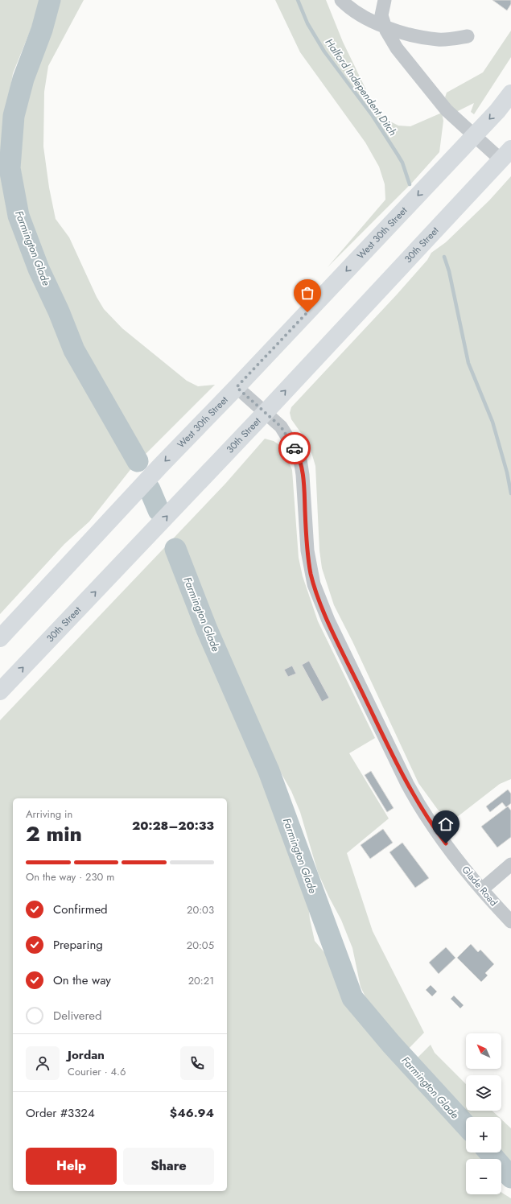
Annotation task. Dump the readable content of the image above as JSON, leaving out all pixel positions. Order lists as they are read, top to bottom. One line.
{"streets":{"main road":["West 30th Street","30th Street"],"street":["Glade Road"]},"crossings":[["West 30th Street","Glade Road"],["30th Street","Glade Road"]],"one_way":["West 30th Street","30th Street"],"water":["Halford Independent Ditch","Farmington Glade"],"north":"top left","page":{"heading":["2 min","Arriving in","20:28–20:33"],"panel":["Jordan","Courier · 4.6","Order #3324","$46.94"],"bar":"On the way · 230 m","list":[["Confirmed","20:03"],["Preparing","20:05"],["On the way","20:21"],"Delivered"],"map_buttons":["+","−"],"buttons":["Help","Share"]}}
